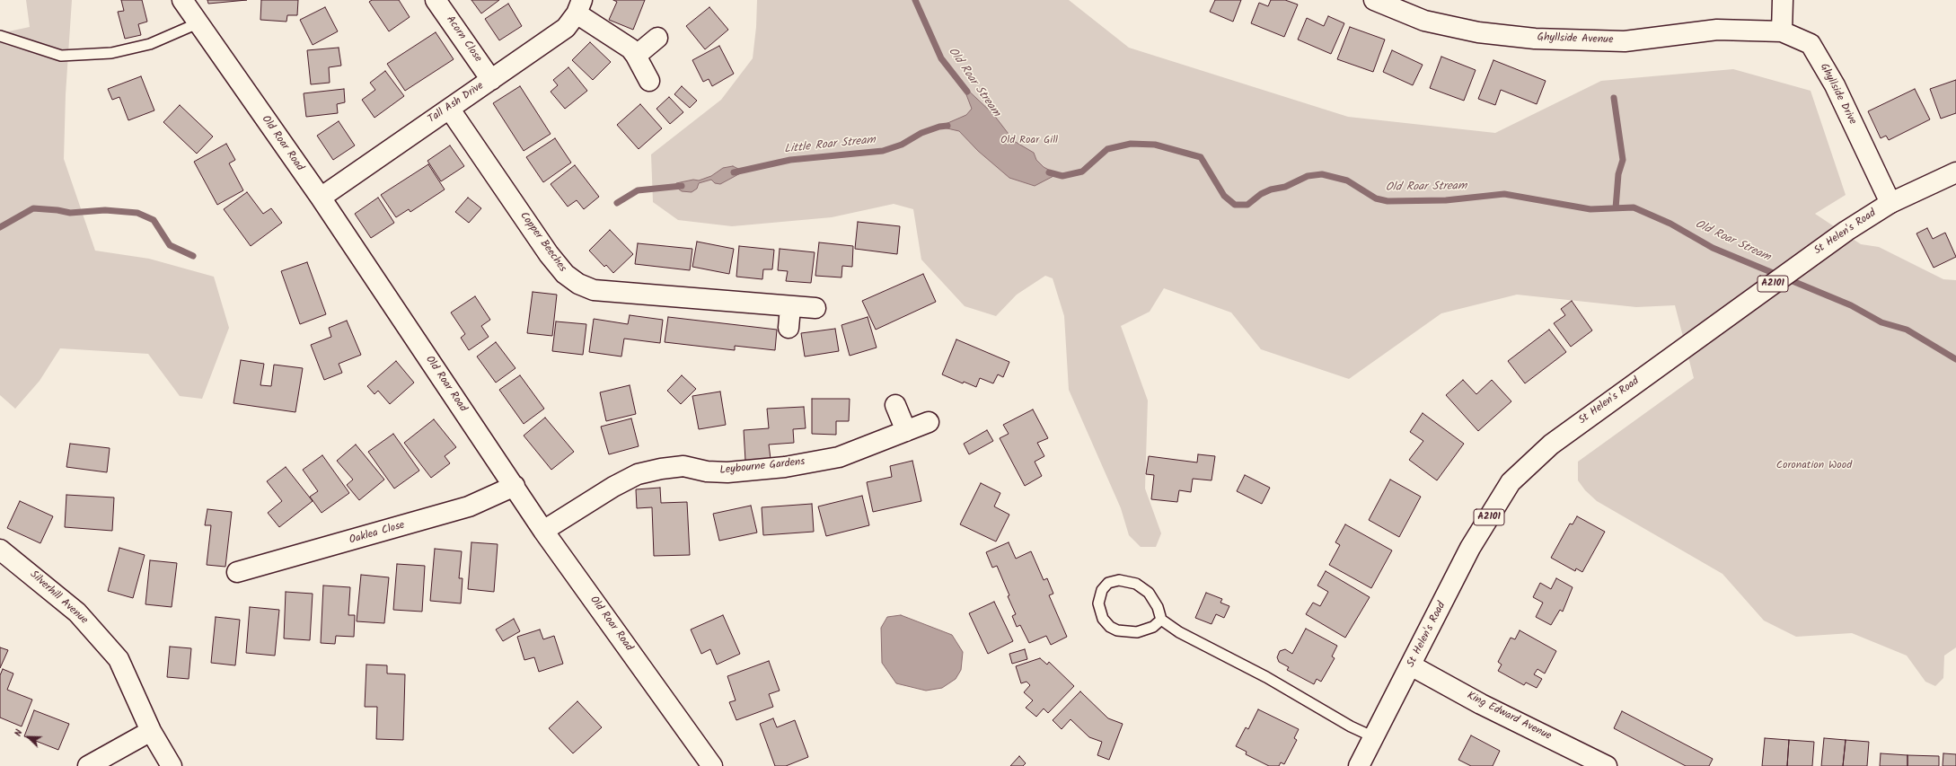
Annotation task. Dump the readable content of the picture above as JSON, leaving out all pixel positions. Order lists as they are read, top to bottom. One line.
{"streets":{"street":["Acorn Close","Ghyllside Avenue","Ghyllside Drive","Tall Ash Drive","Old Roar Road","St Helen's Road","Copper Beeches","A2101","Leybourne Gardens","Oaklea Close","Silverhill Avenue","King Edward Avenue"]},"crossings":[["Acorn Close","Tall Ash Drive"],["Ghyllside Avenue","Ghyllside Drive"],["Ghyllside Drive","St Helen's Road"],["Tall Ash Drive","Old Roar Road"],["Tall Ash Drive","Copper Beeches"],["Old Roar Road","Leybourne Gardens"],["Old Roar Road","Oaklea Close"],["St Helen's Road","King Edward Avenue"]],"water":["Old Roar Stream","Little Roar Stream"],"parks":["Old Roar Gill","Coronation Wood"],"north":"top left"}
